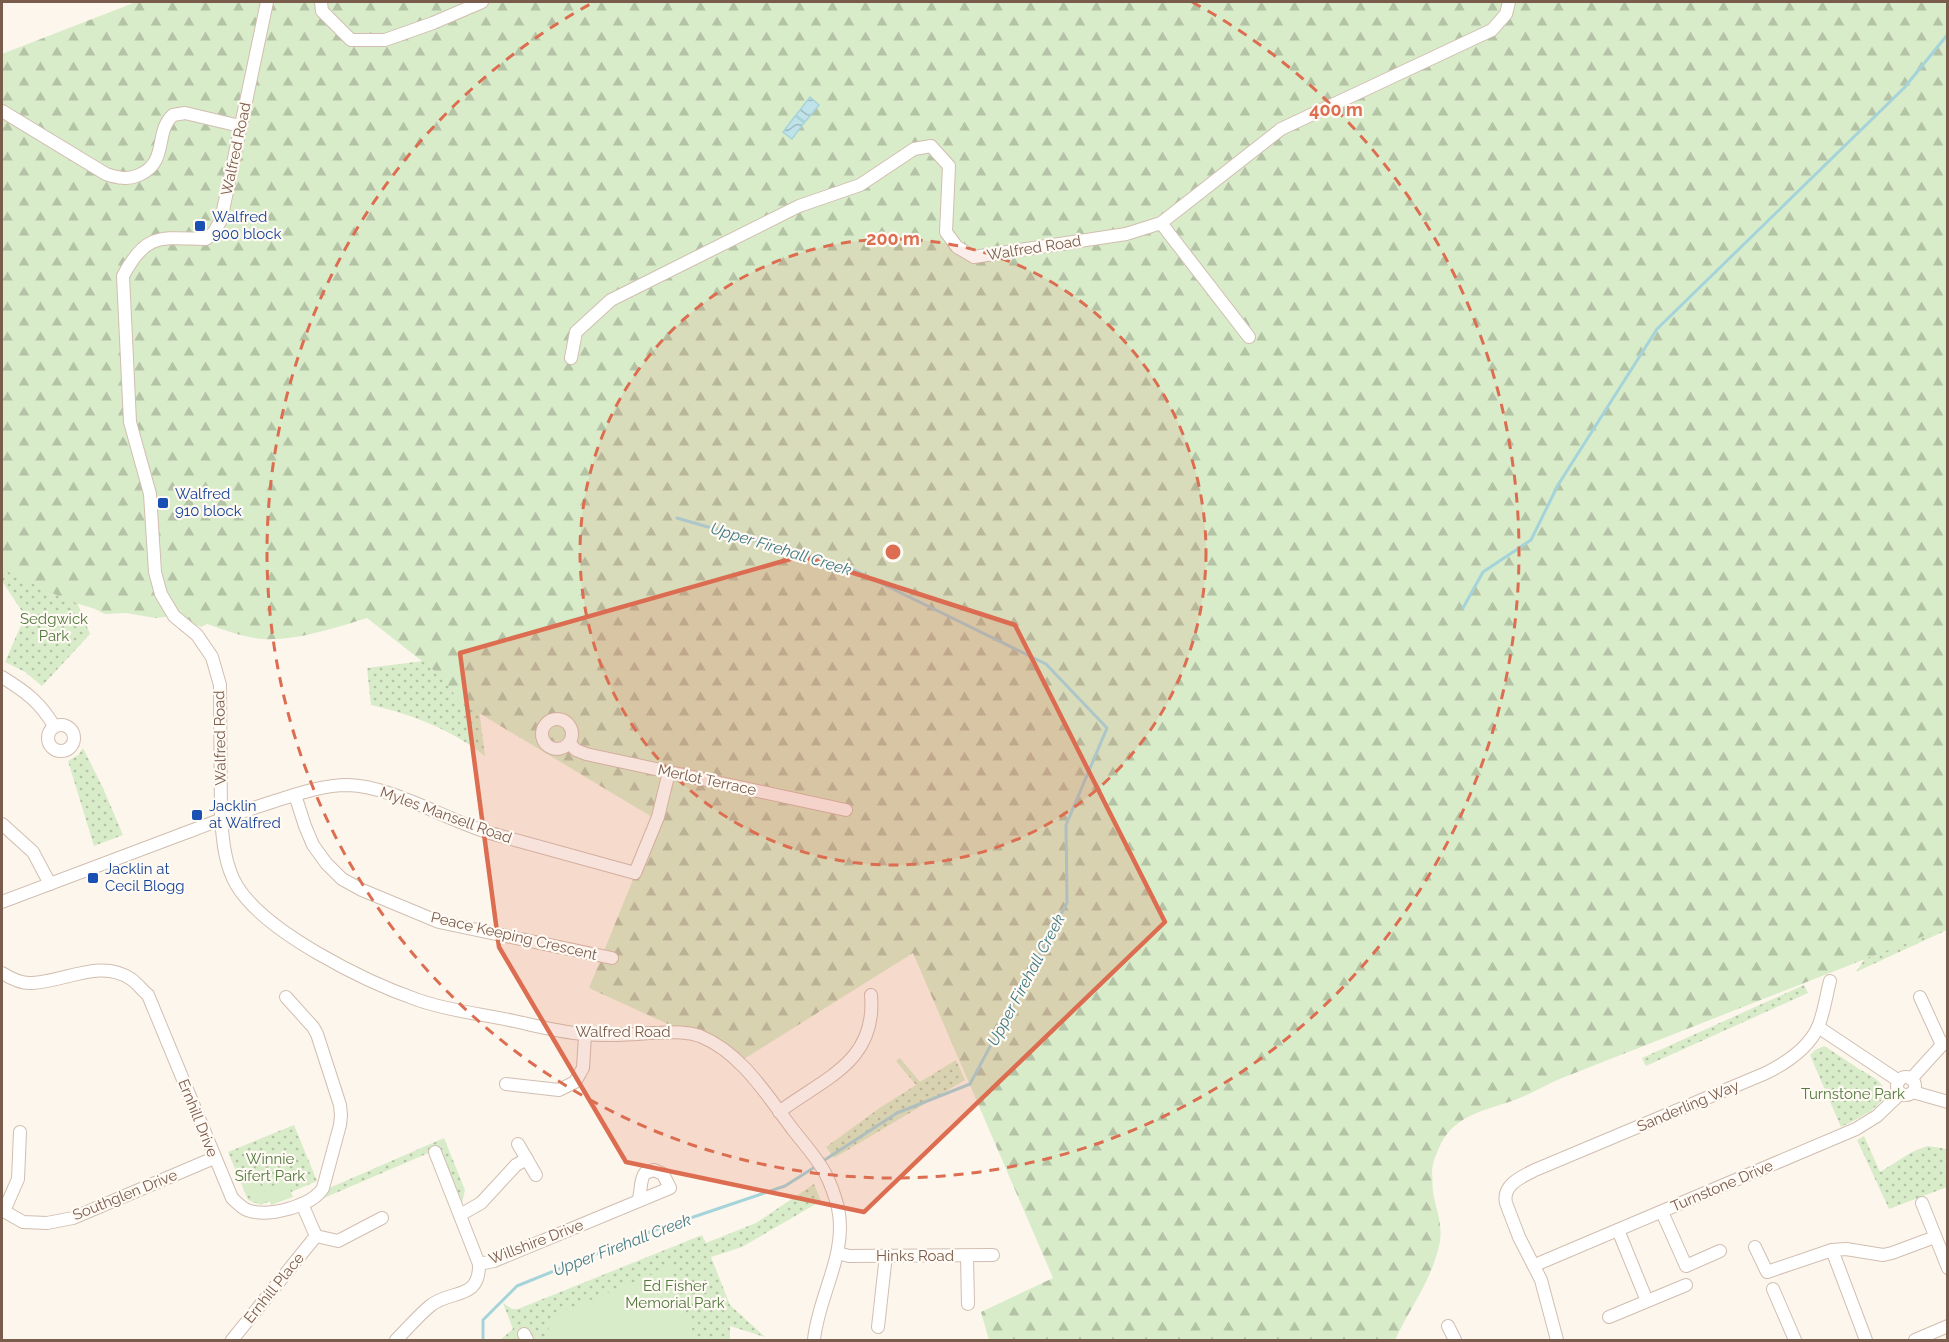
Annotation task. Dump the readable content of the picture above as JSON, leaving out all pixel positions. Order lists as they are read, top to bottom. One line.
{"streets":{"street":["Walfred Road","Merlot Terrace","Myles Mansell Road","Peace Keeping Crescent","Sanderling Way","Ernhill Drive","Turnstone Drive","Southglen Drive","Willshire Drive","Hinks Road","Ernhill Place"]},"crossings":[["Walfred Road","Myles Mansell Road"],["Walfred Road","Hinks Road"],["Merlot Terrace","Myles Mansell Road"],["Myles Mansell Road","Peace Keeping Crescent"],["Sanderling Way","Turnstone Drive"],["Ernhill Drive","Southglen Drive"]],"water":["Upper Firehall Creek"],"parks":["Sedgwick Park","Turnstone Park","Winnie Sifert Park","Ed Fisher Memorial Park"],"places":{"transit":["Walfred 900 block","Walfred 910 block","Jacklin at Walfred","Jacklin at Cecil Blogg"]},"rings":["400 m","200 m"]}
